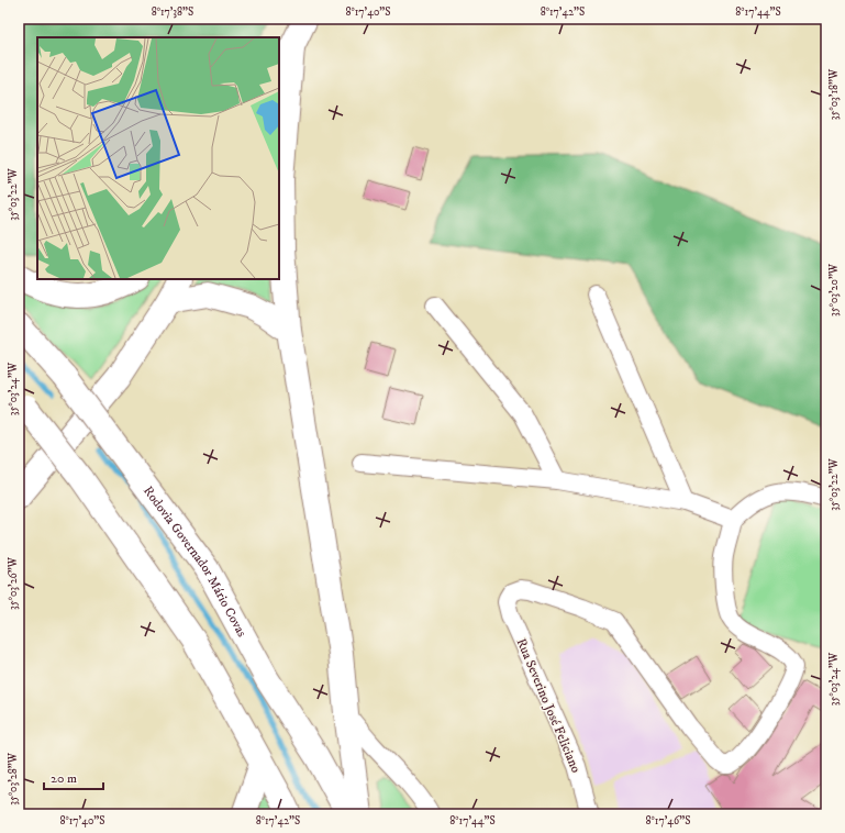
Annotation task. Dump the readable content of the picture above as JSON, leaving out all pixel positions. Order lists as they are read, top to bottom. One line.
{"streets":{"main road":["Rodovia Governador Mário Covas"],"street":["Rua Severino José Feliciano"]},"scale_bar":"20 m","coordinates":["8°17'38\"S","8°17'40\"S","8°17'42\"S","8°17'44\"S","35°03'18\"W","35°03'22\"W","35°03'20\"W","35°03'24\"W","35°03'26\"W","35°03'28\"W","8°17'46\"S"]}
